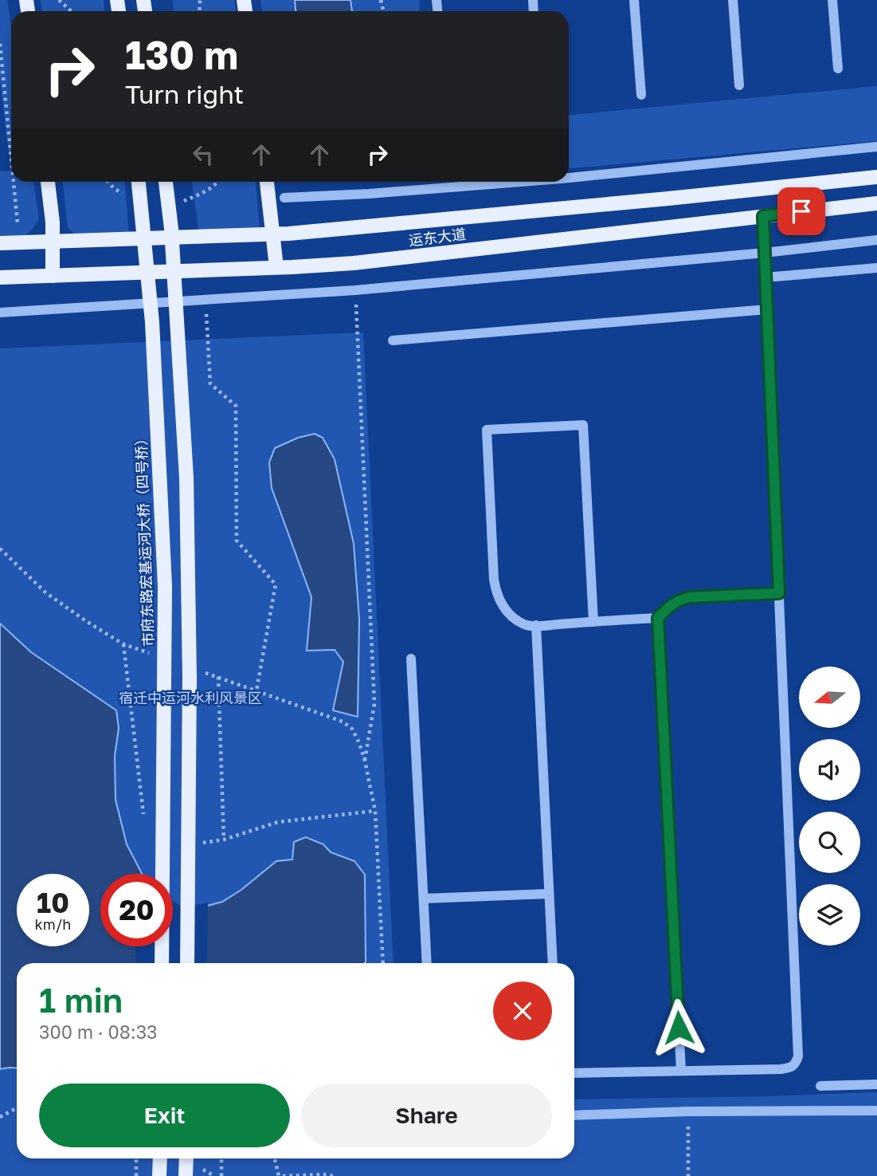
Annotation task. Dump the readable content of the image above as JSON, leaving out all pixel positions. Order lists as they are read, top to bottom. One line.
{"streets":{"main road":["运东大道","市府东路宏基运河大桥（四号桥）"]},"parks":["宿迁中运河水利风景区"],"north":"left","page":{"turn":["130 m","Turn right"],"speed":"10 km/h","limit":"20","heading":["1 min","300 m · 08:33"],"buttons":["Exit","Share"]}}
